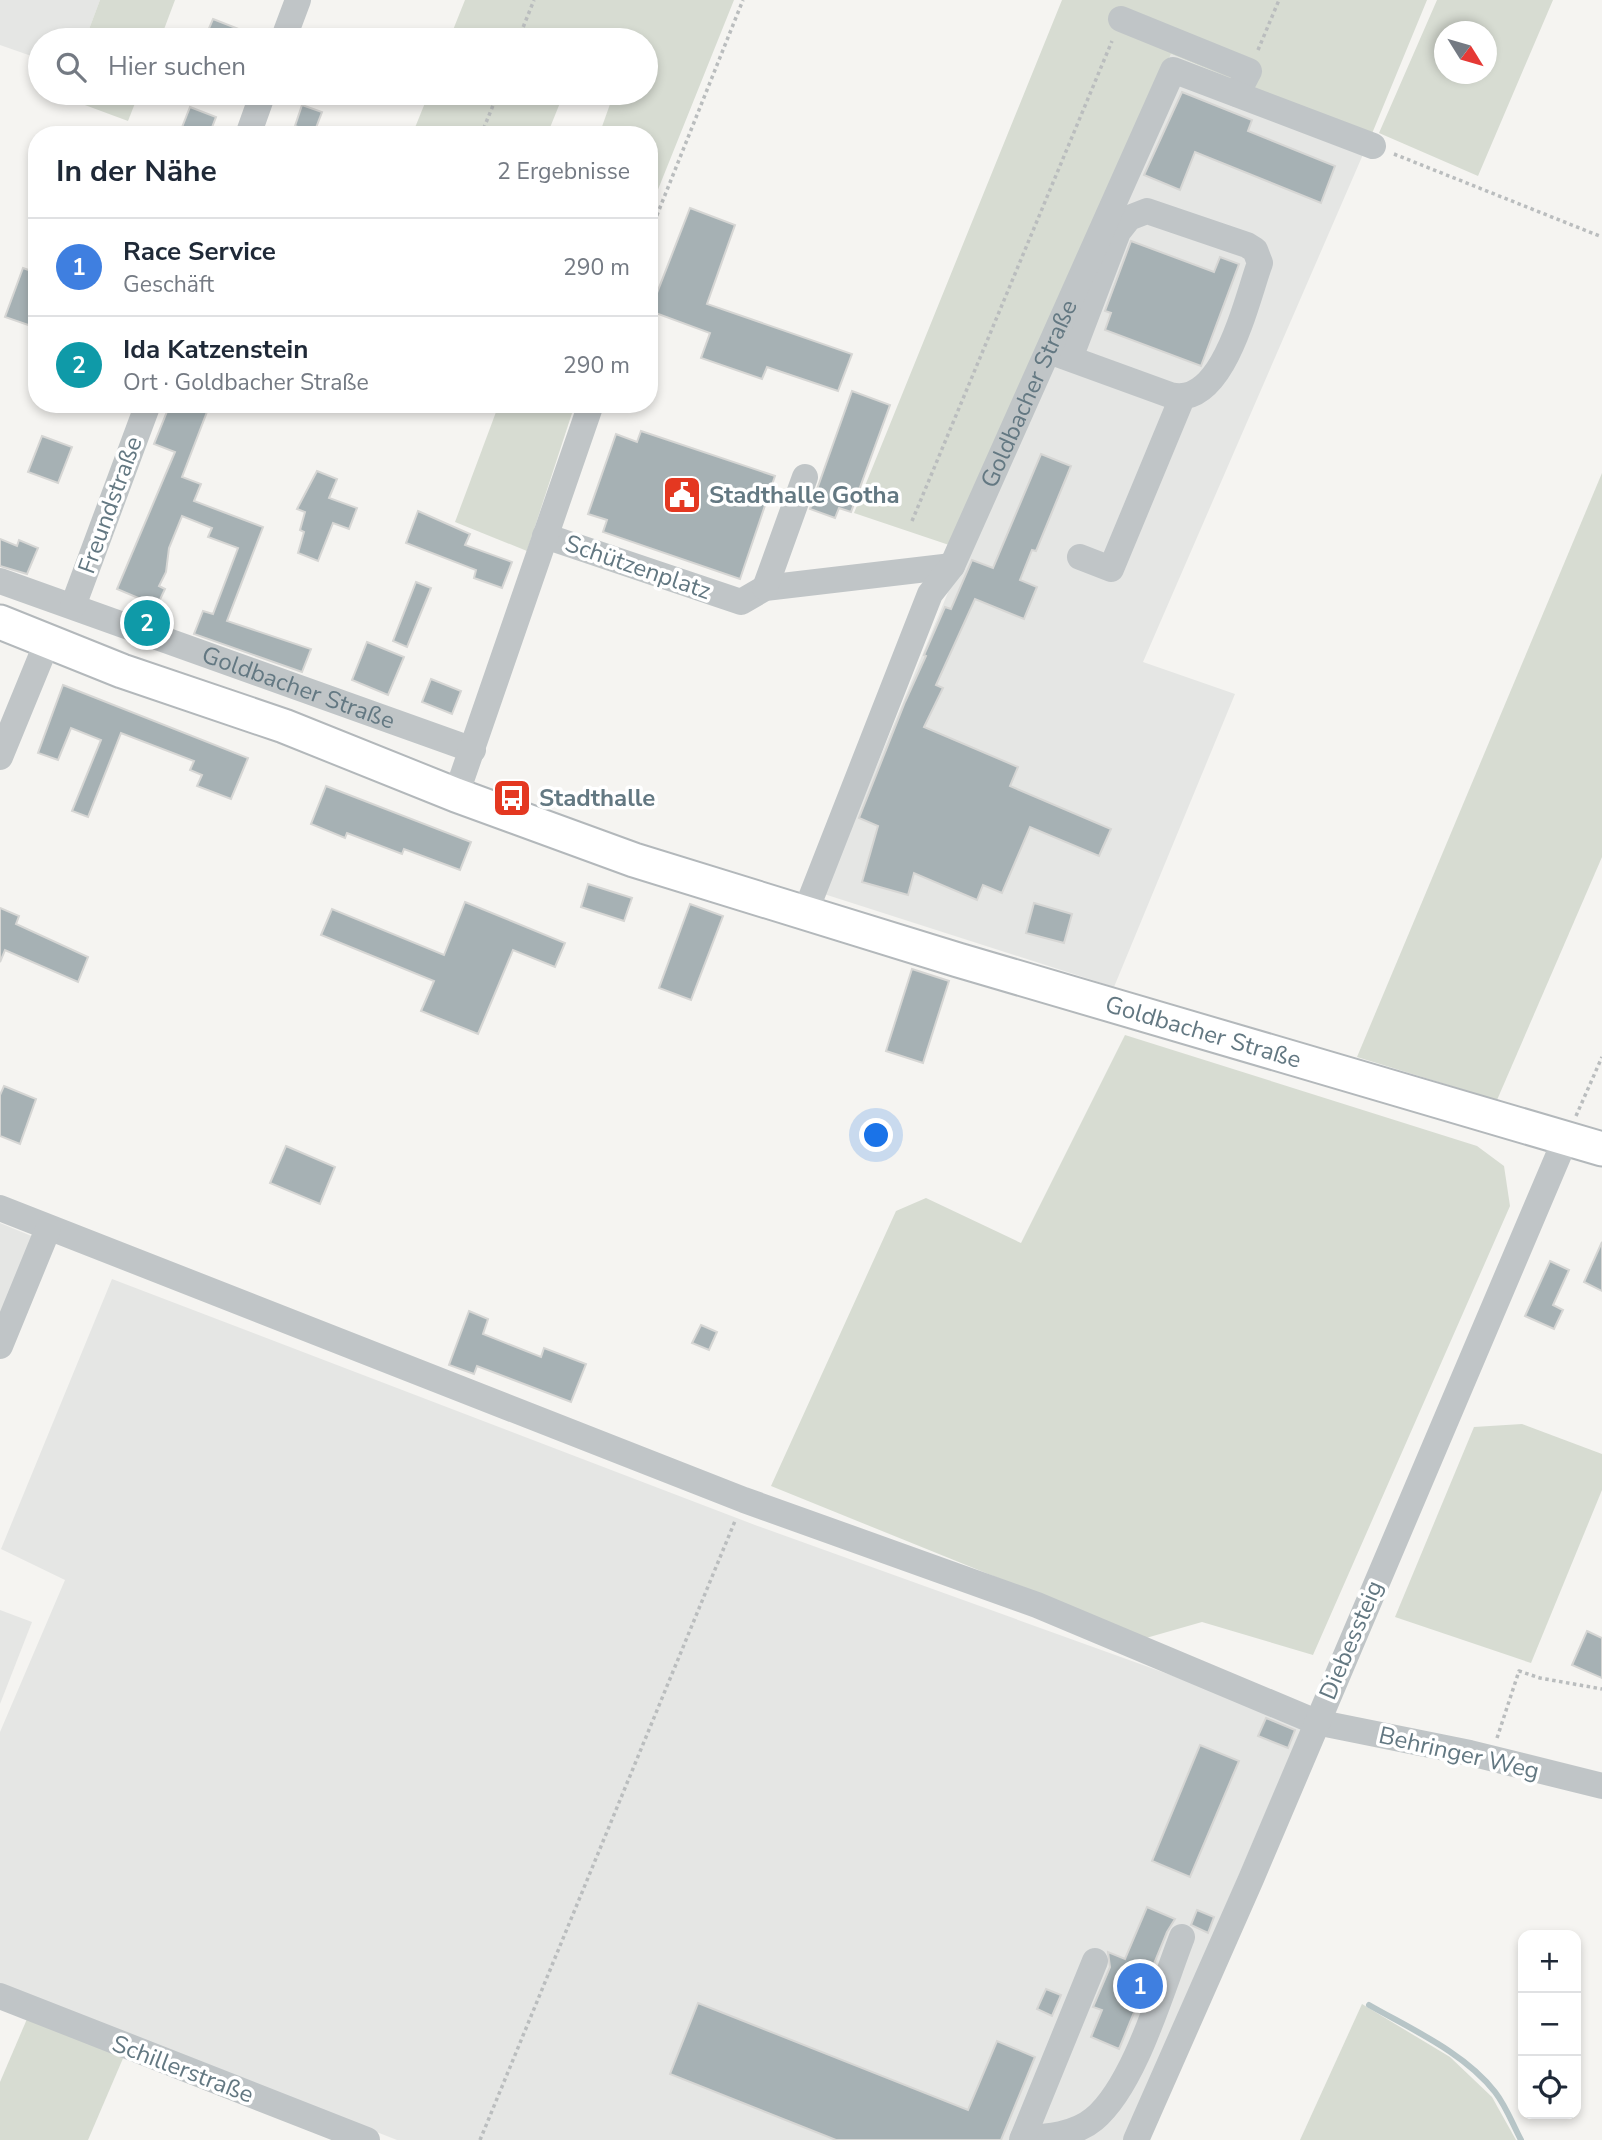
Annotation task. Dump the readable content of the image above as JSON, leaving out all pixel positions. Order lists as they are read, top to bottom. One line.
{"streets":{"main road":["Goldbacher Straße"],"street":["Freundstraße","Schützenplatz","Diebessteig","Behringer Weg","Schillerstraße"]},"crossings":[["Goldbacher Straße","Freundstraße"],["Goldbacher Straße","Schützenplatz"],["Goldbacher Straße","Diebessteig"],["Diebessteig","Behringer Weg"]],"places":{"public building":["Stadthalle Gotha"],"bus stop":["Stadthalle"]},"north":"bottom right","page":{"search":"Hier suchen","heading":["In der Nähe","2 Ergebnisse"],"list":[{"mark":"1","name":"Race Service","note":"Geschäft","value":"290 m"},{"mark":"2","name":"Ida Katzenstein","note":"Ort · Goldbacher Straße","value":"290 m"}],"pins":["2","1"],"map_buttons":["+","−"]}}
